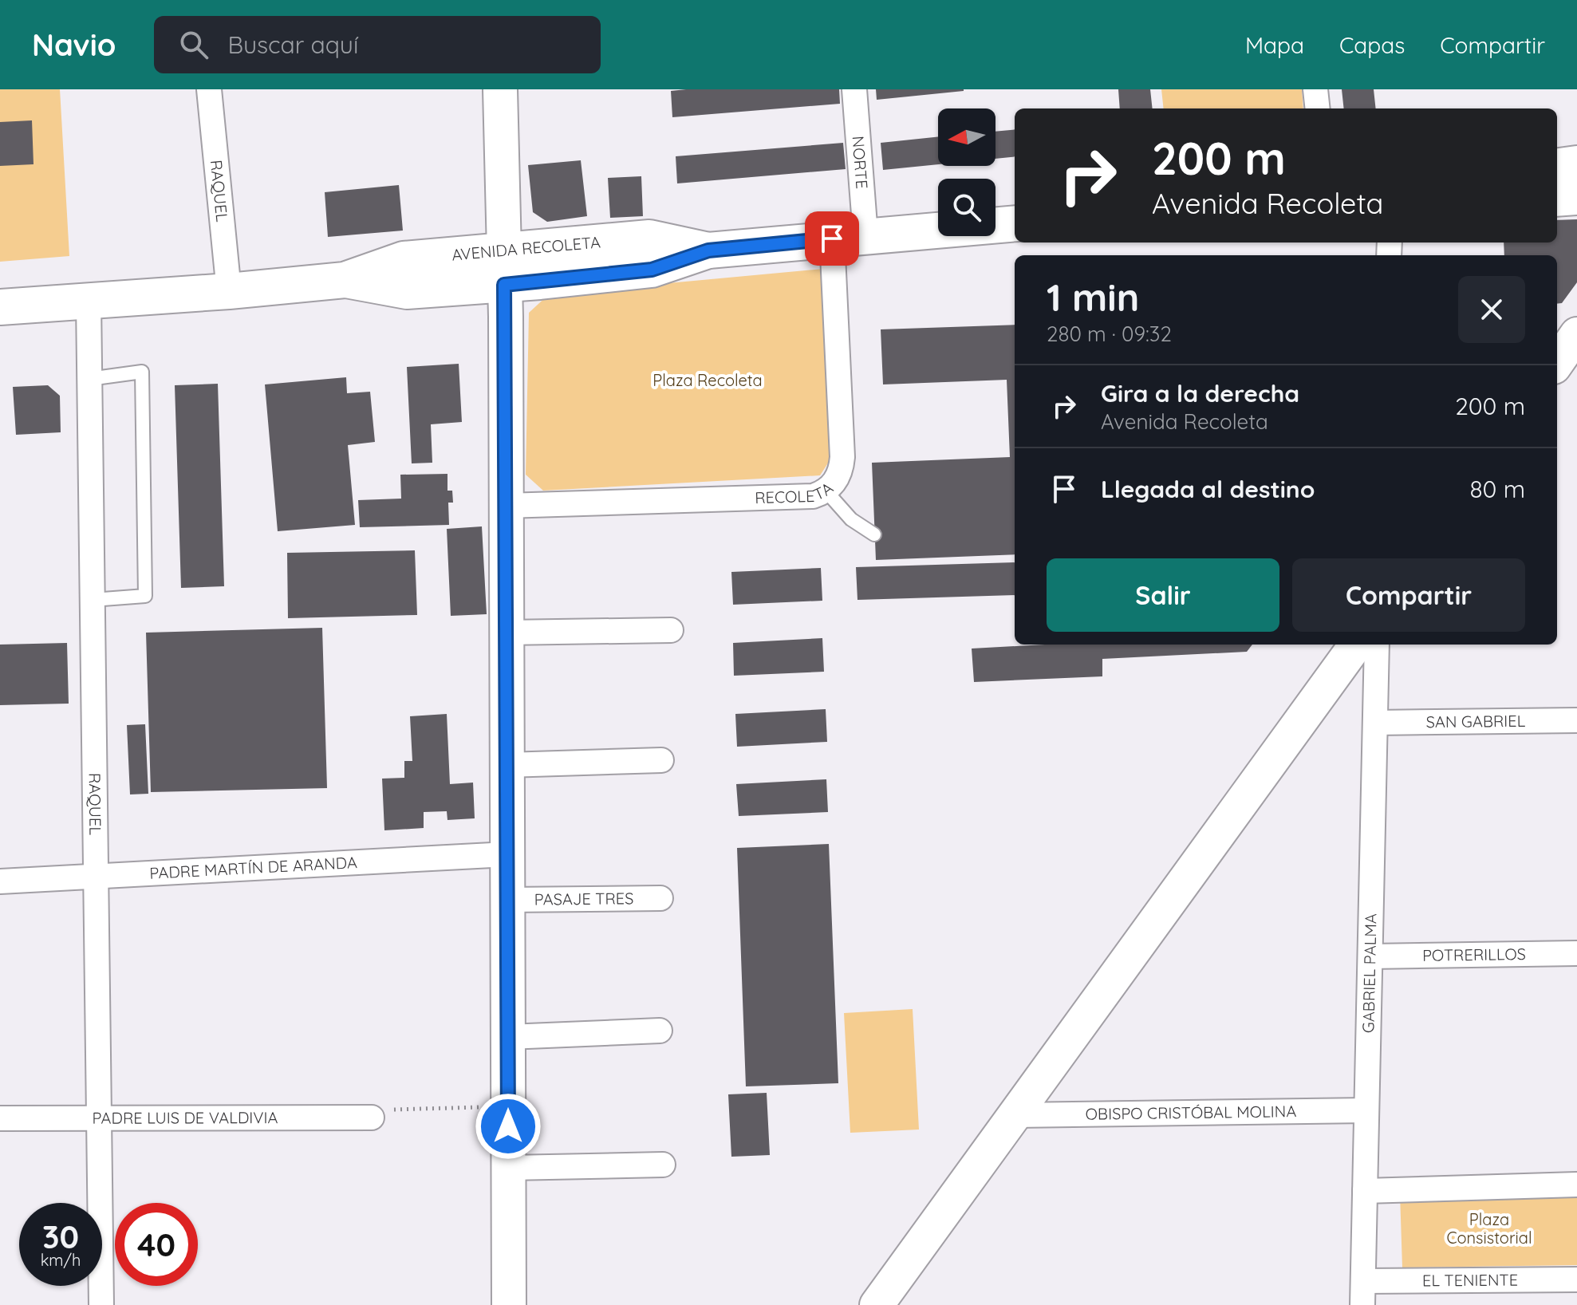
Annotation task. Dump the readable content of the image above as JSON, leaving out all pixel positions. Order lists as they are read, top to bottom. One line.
{"streets":{"main road":["AVENIDA RECOLETA"],"street":["NORTE","RAQUEL","RECOLETA","SAN GABRIEL","PADRE MARTÍN DE ARANDA","PASAJE TRES","POTRERILLOS","GABRIEL PALMA","OBISPO CRISTÓBAL MOLINA","PADRE LUIS DE VALDIVIA","EL TENIENTE"]},"crossings":[["NORTE","AVENIDA RECOLETA"],["RAQUEL","AVENIDA RECOLETA"],["RAQUEL","PADRE MARTÍN DE ARANDA"],["RAQUEL","PADRE LUIS DE VALDIVIA"],["AVENIDA RECOLETA","RECOLETA"],["SAN GABRIEL","GABRIEL PALMA"],["POTRERILLOS","GABRIEL PALMA"],["GABRIEL PALMA","OBISPO CRISTÓBAL MOLINA"],["GABRIEL PALMA","EL TENIENTE"]],"parks":["Plaza Recoleta","Plaza Consistorial"],"north":"left","page":{"header":"Navio","search":"Buscar aquí","nav":["Mapa","Capas","Compartir"],"turn":["200 m","Avenida Recoleta"],"heading":["1 min","280 m · 09:32"],"list":[{"name":"Gira a la derecha","note":"Avenida Recoleta","value":"200 m"},{"name":"Llegada al destino","value":"80 m"}],"buttons":["Salir","Compartir"],"speed":"30 km/h","limit":"40"}}
